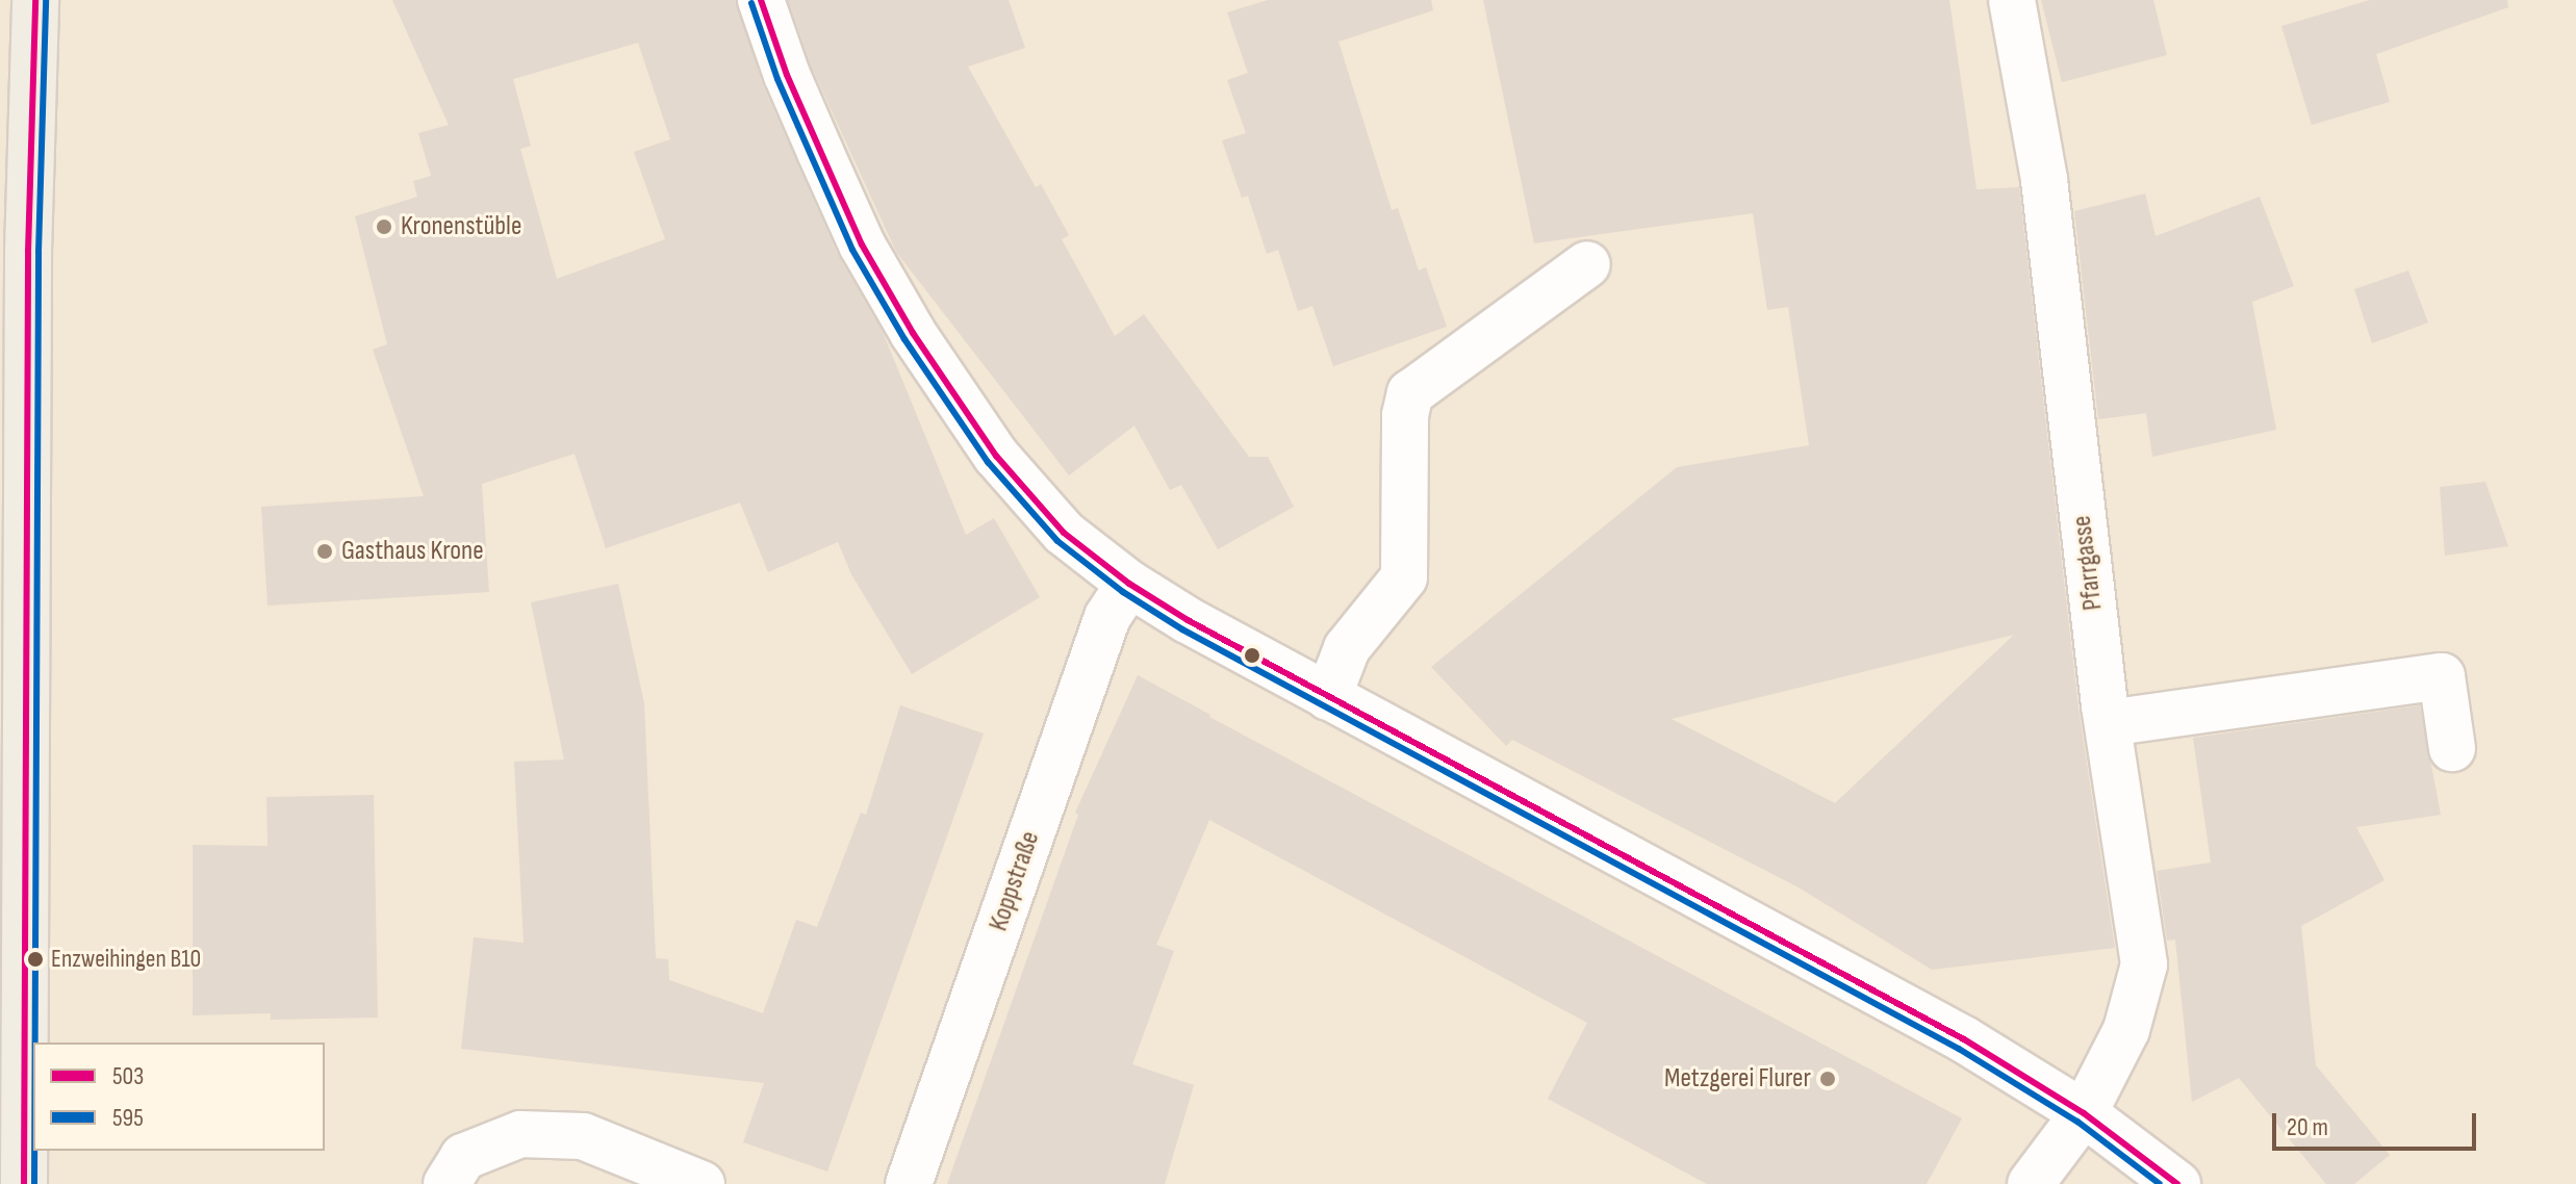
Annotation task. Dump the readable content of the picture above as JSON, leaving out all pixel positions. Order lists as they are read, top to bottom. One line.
{"streets":{"street":["Pfarrgasse","Koppstraße"]},"places":["Kronenstüble","Gasthaus Krone","Enzweihingen B10","Metzgerei Flurer"],"lines":["transit line 503","transit line 595"],"legend":["503","595"],"scale_bar":"20 m"}
